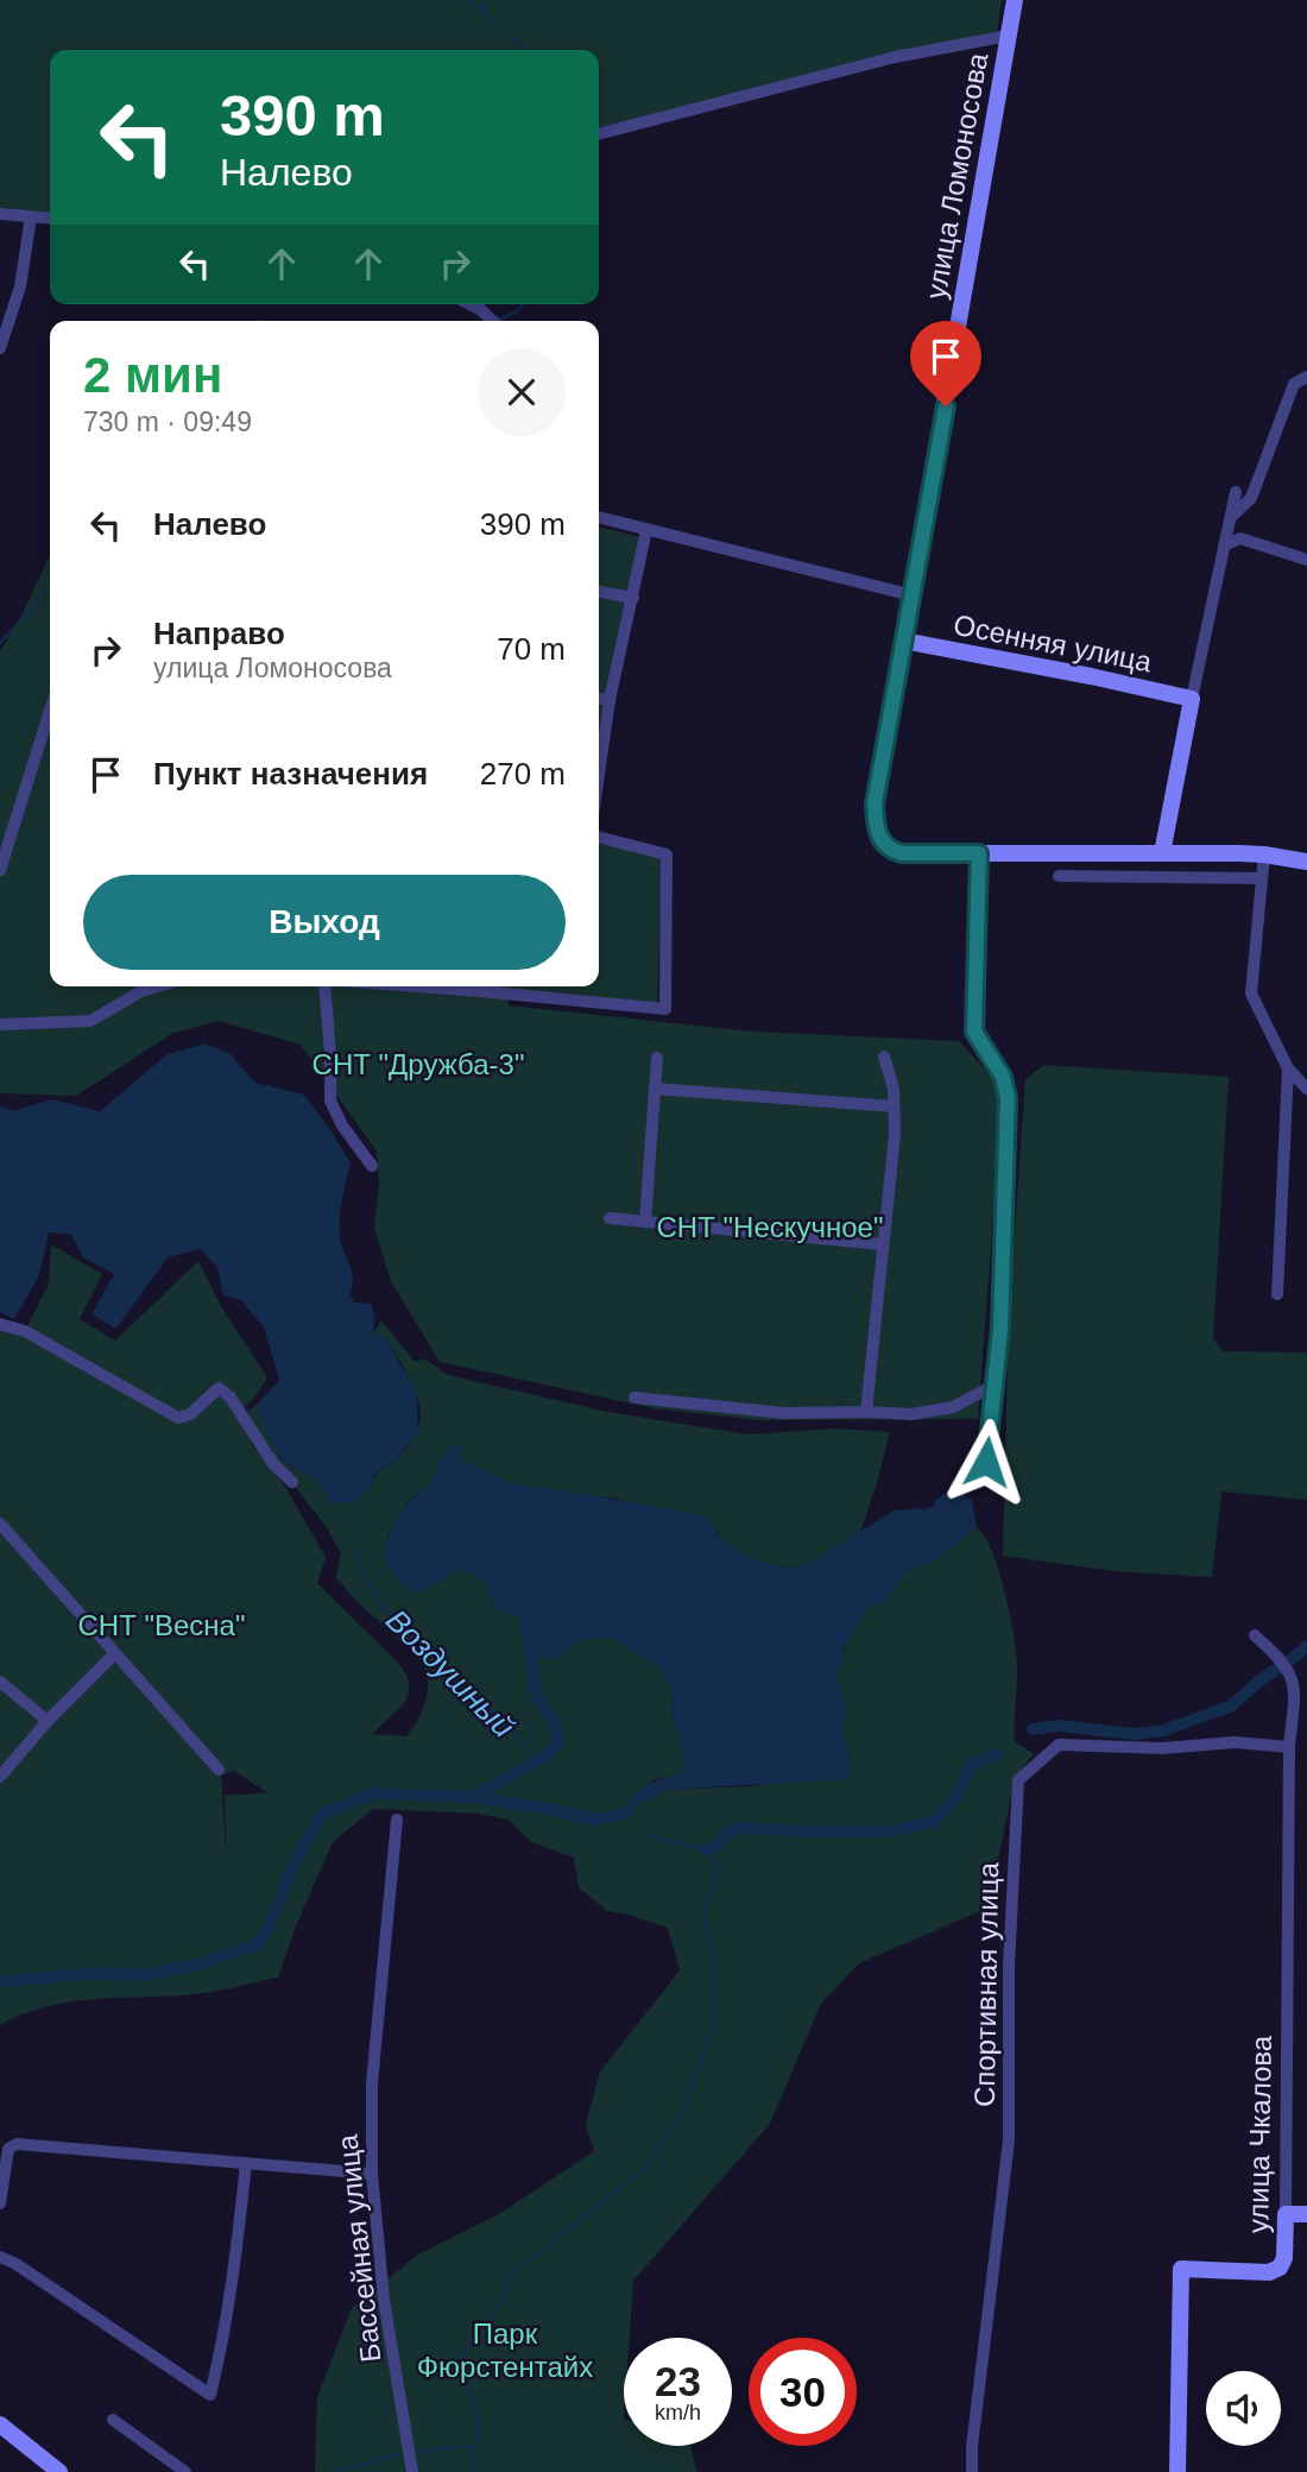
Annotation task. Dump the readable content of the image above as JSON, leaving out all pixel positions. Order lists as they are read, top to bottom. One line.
{"streets":{"main road":["улица Ломоносова","Осенняя улица","улица Чкалова"],"street":["Спортивная улица","Бассейная улица"]},"crossings":[["улица Ломоносова","Осенняя улица"],["Спортивная улица","улица Чкалова"]],"water":["Воздушный"],"parks":["СНТ \"Дружба-3\"","СНТ \"Нескучное\"","СНТ \"Весна\"","Парк Фюрстентайх"],"page":{"turn":["390 m","Налево"],"heading":["2 мин","730 m · 09:49"],"list":[{"name":"Налево","value":"390 m"},{"name":"Направо","note":"улица Ломоносова","value":"70 m"},{"name":"Пункт назначения","value":"270 m"}],"buttons":"Выход","speed":"23 km/h","limit":"30"}}
